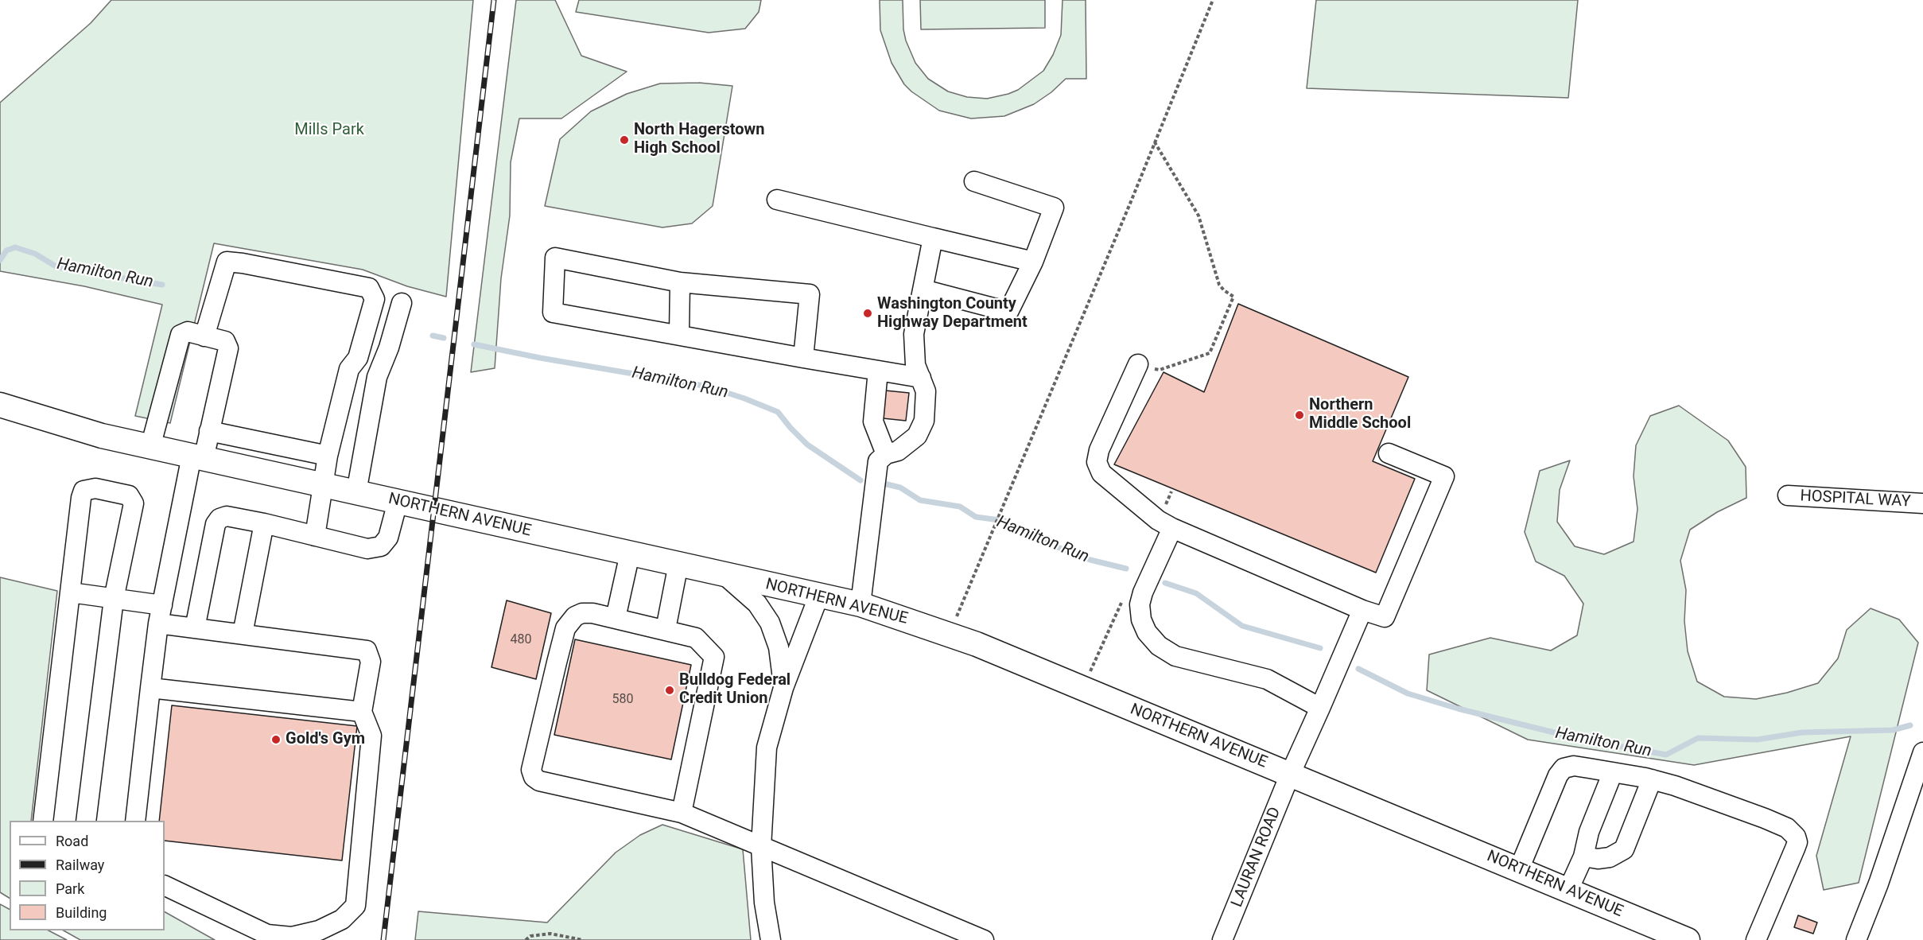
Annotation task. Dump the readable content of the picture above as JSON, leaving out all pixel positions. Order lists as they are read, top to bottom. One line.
{"streets":{"main road":["NORTHERN AVENUE"],"street":["HOSPITAL WAY","LAURAN ROAD"]},"crossings":[["NORTHERN AVENUE","LAURAN ROAD"]],"water":["Hamilton Run"],"parks":["Mills Park"],"places":["North Hagerstown High School","Washington County Highway Department","Northern Middle School","Bulldog Federal Credit Union","Gold's Gym"],"house_numbers":["480","580"],"legend":["Road","Railway","Park","Building"]}
